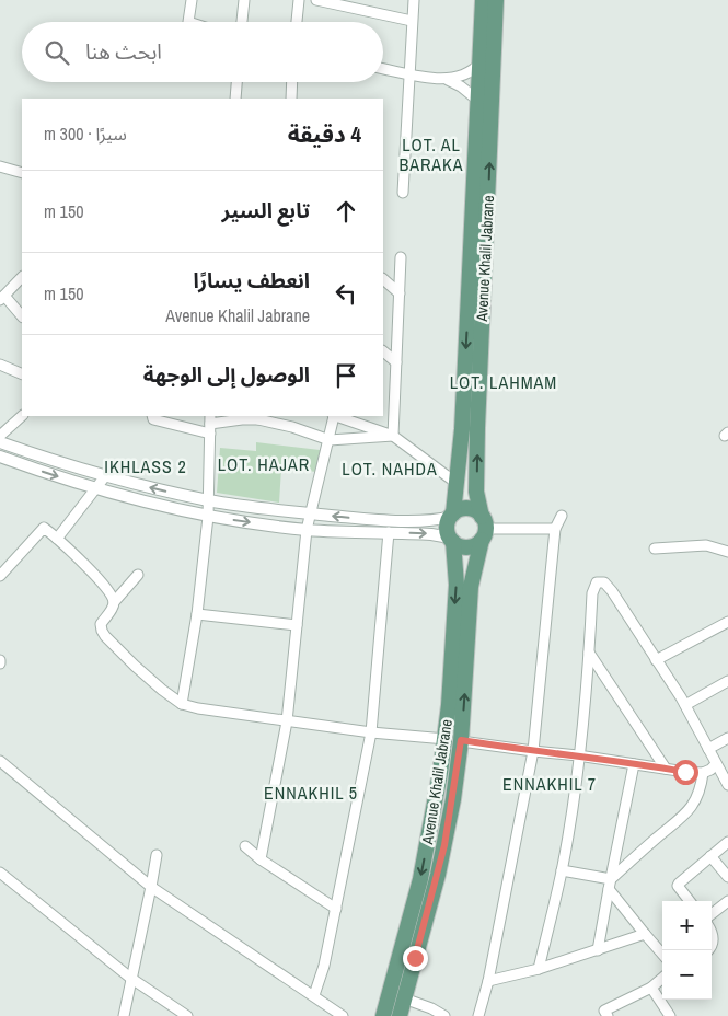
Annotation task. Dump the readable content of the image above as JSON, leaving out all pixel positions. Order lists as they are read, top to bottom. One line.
{"streets":{"main road":["Avenue Khalil Jabrane"]},"districts":["LOT. AL BARAKA","LOT. LAHMAM","LOT. HAJAR","IKHLASS 2","LOT. NAHDA","ENNAKHIL 7","ENNAKHIL 5"],"page":{"search":"ابحث هنا","heading":["4 دقيقة","سيرًا · 300 m"],"list":[["تابع السير","150 m"],["انعطف يسارًا","Avenue Khalil Jabrane","150 m"],"الوصول إلى الوجهة"],"map_buttons":["+","−"]}}
